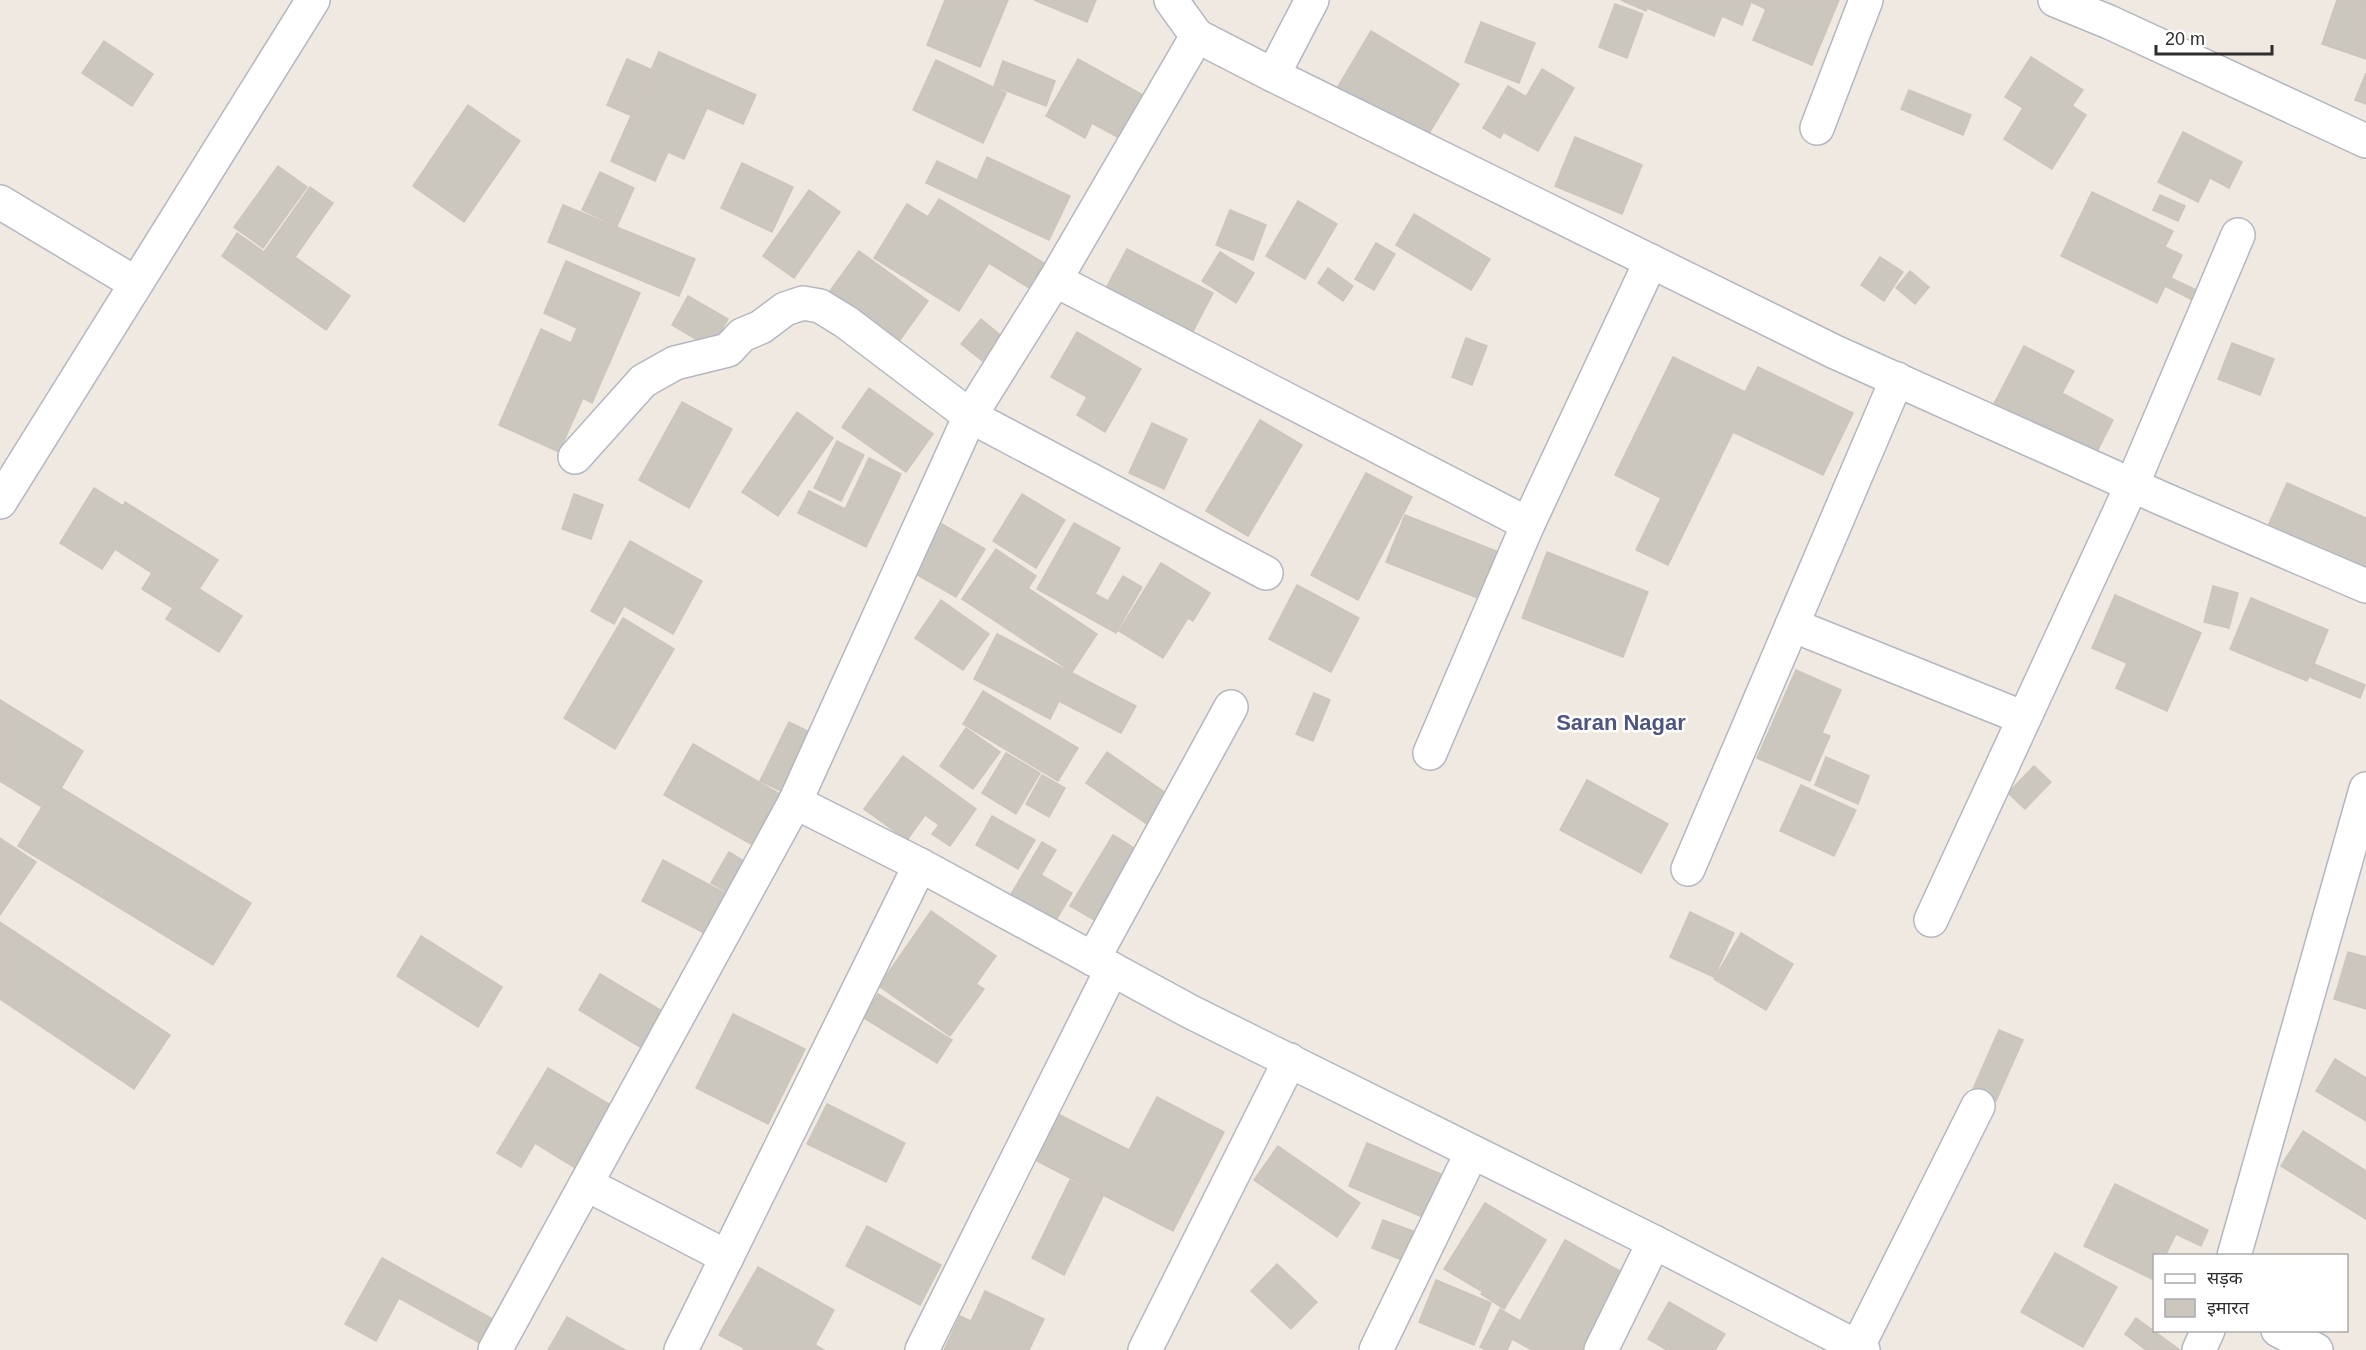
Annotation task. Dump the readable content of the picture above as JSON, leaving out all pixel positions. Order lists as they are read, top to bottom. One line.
{"districts":["Saran Nagar"],"legend":["सड़क","इमारत"],"scale_bar":"20 m"}
